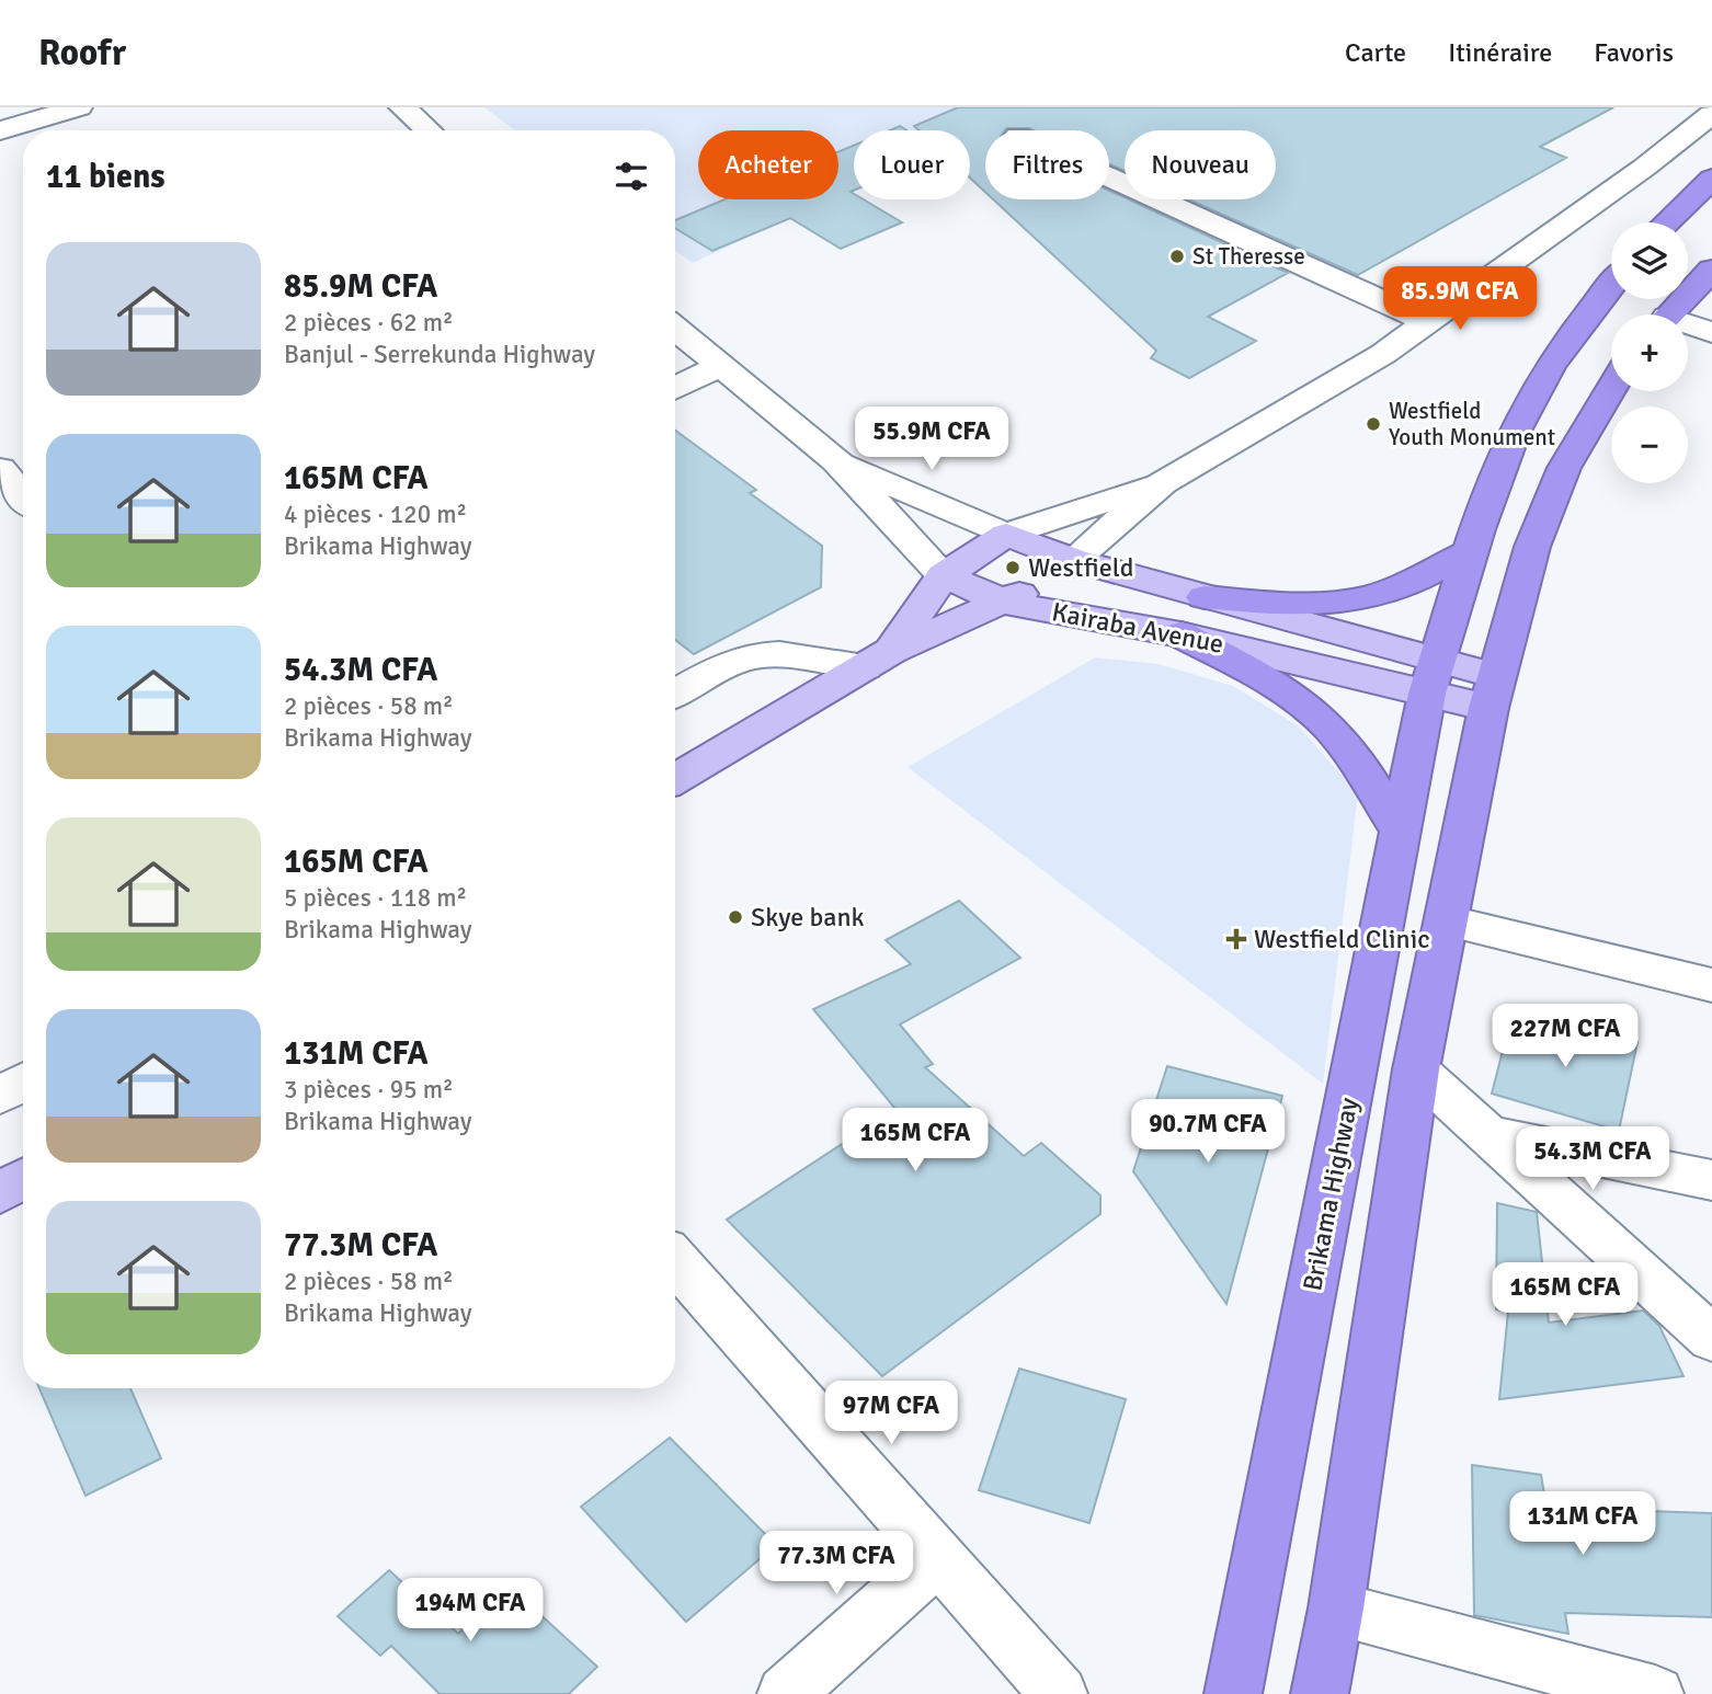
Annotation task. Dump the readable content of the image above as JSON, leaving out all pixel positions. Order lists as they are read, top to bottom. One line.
{"streets":{"highway":["Brikama Highway"],"main road":["Kairaba Avenue"]},"crossings":[["Kairaba Avenue","Brikama Highway"]],"places":{"other":["St Theresse","Westfield Youth Monument","Westfield","Skye bank"],"health":["Westfield Clinic"]},"page":{"header":"Roofr","nav":["Carte","Itinéraire","Favoris"],"chip":["Acheter","Louer","Filtres","Nouveau"],"heading":"11 biens","map_buttons":["+","−"],"list":[{"name":"85.9M CFA","note":"2 pièces · 62 m² · Banjul - Serrekunda Highway"},{"name":"165M CFA","note":"4 pièces · 120 m² · Brikama Highway"},{"name":"54.3M CFA","note":"2 pièces · 58 m² · Brikama Highway"},{"name":"165M CFA","note":"5 pièces · 118 m² · Brikama Highway"},{"name":"131M CFA","note":"3 pièces · 95 m² · Brikama Highway"},{"name":"77.3M CFA","note":"2 pièces · 58 m² · Brikama Highway"}],"price":["85.9M CFA","55.9M CFA","227M CFA","90.7M CFA","165M CFA","54.3M CFA","165M CFA","97M CFA","131M CFA","77.3M CFA","194M CFA"]}}
